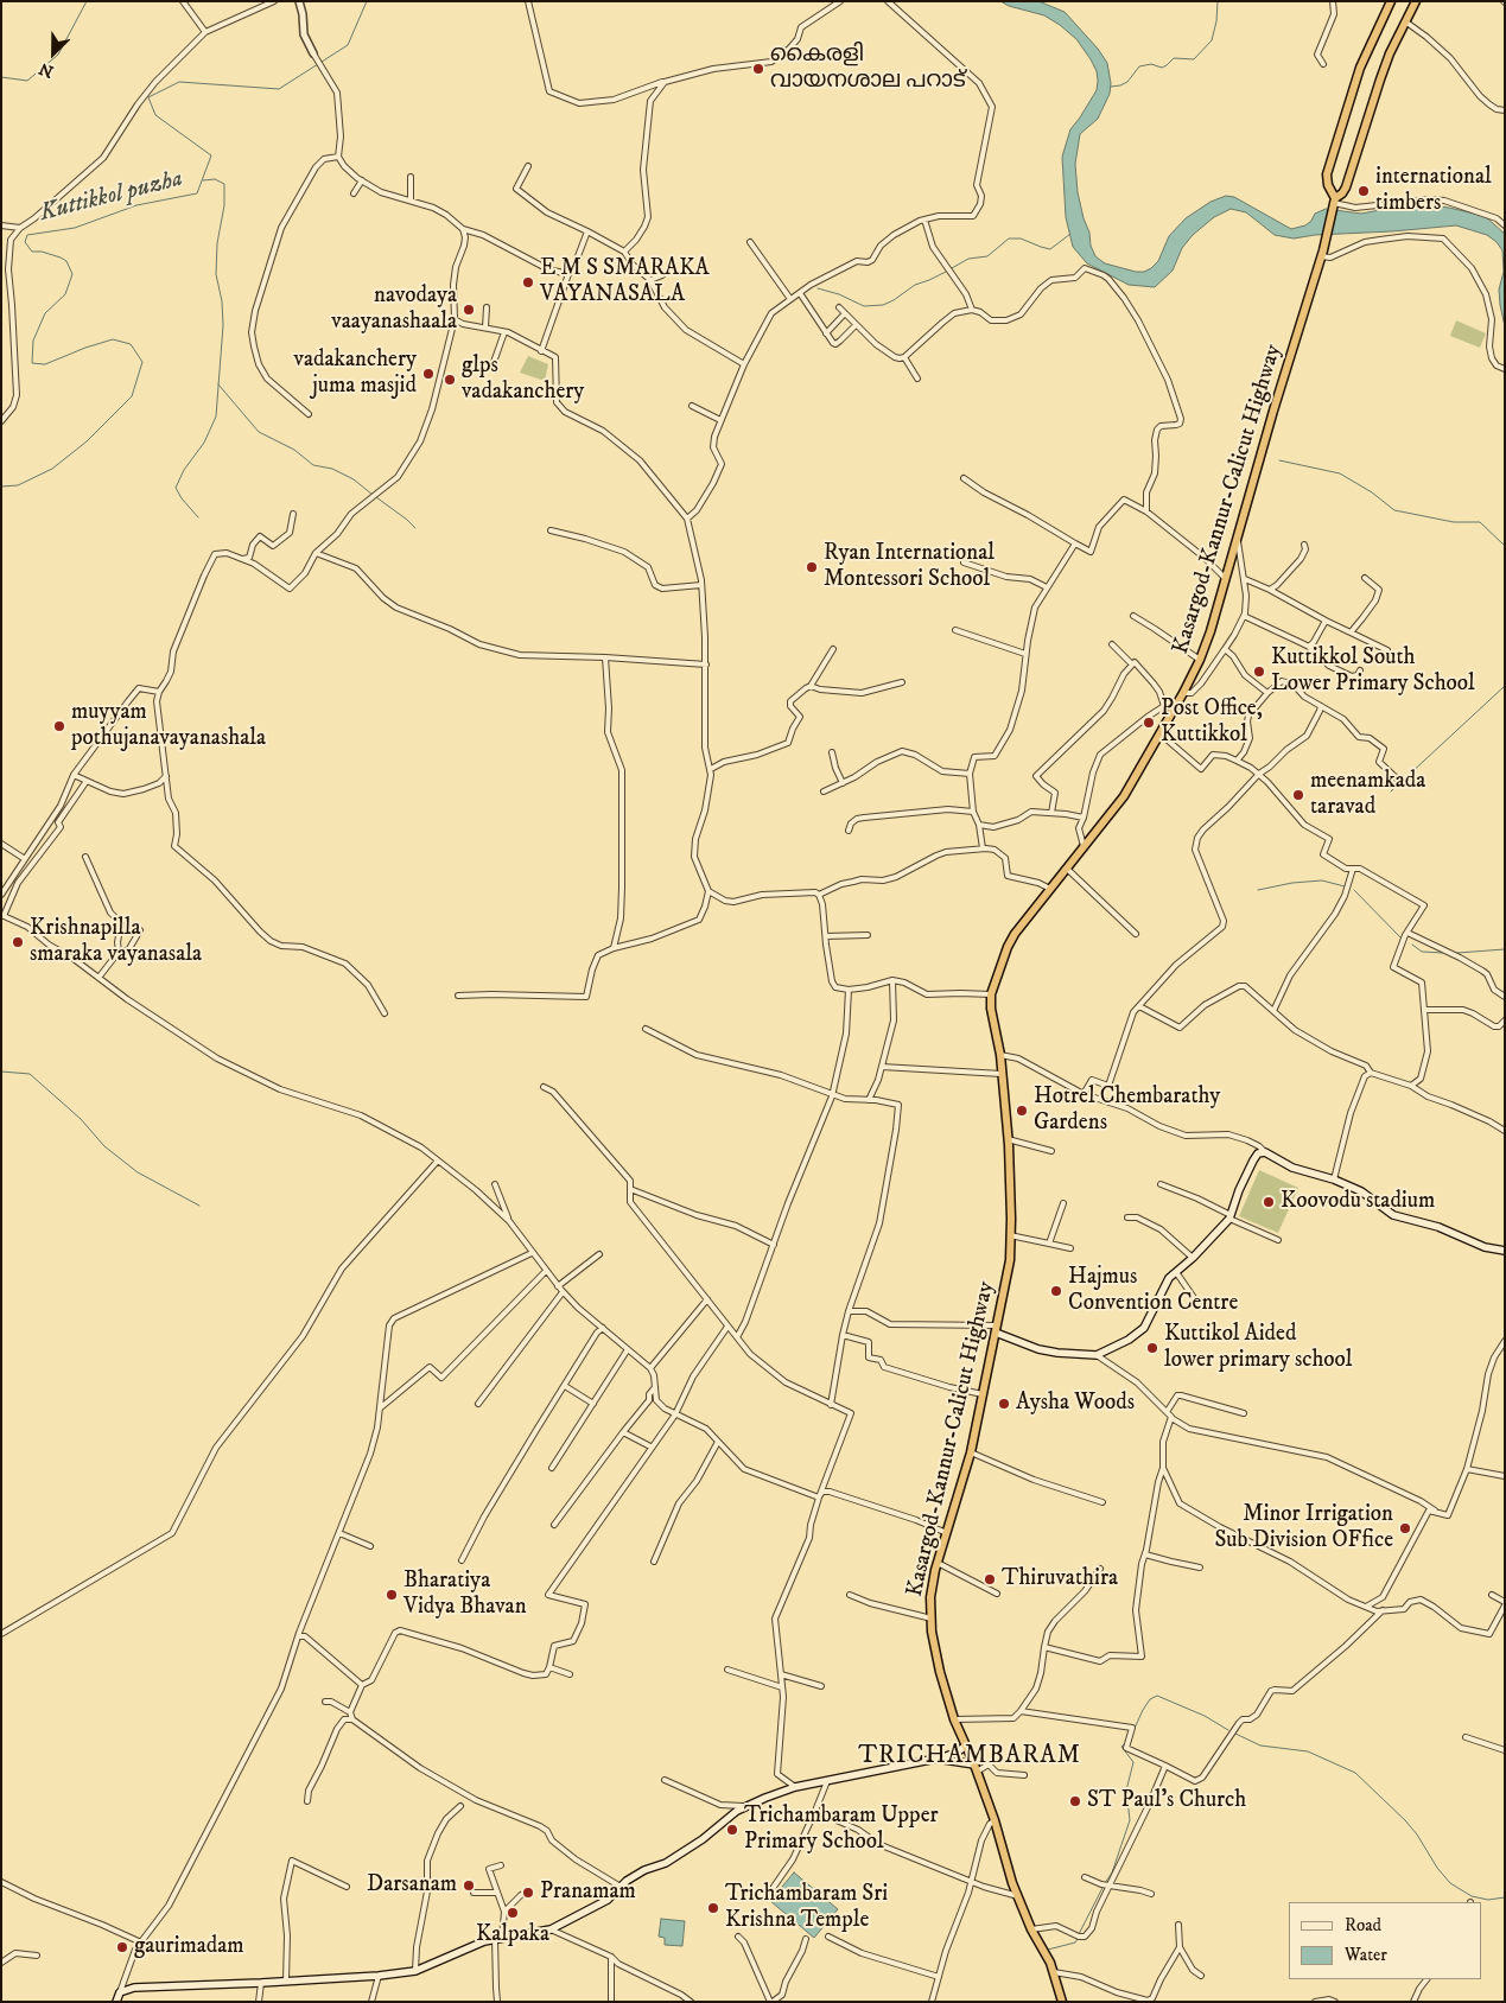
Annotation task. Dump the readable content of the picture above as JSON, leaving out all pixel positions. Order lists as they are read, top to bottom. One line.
{"streets":{"highway":["Kasargod-Kannur-Calicut Highway"]},"districts":["TRICHAMBARAM"],"water":["Kuttikkol puzha"],"places":["കൈരളി വായനശാല പറാട്","international timbers","E M S SMARAKA VAYANASALA","navodaya vaayanashaala","vadakanchery juma masjid","glps vadakanchery","Ryan International Montessori School","Kuttikkol South Lower Primary School","Post Office, Kuttikkol","muyyam pothujanavayanashala","meenamkada taravad","Krishnapilla smaraka vayanasala","Hotrel Chembarathy Gardens","Koovodu stadium","Hajmus Convention Centre","Kuttikol Aided lower primary school","Aysha Woods","Minor Irrigation Sub Division OFfice","Thiruvathira","Bharatiya Vidya Bhavan","ST Paul's Church","Trichambaram Upper Primary School","Darsanam","Pranamam","Trichambaram Sri Krishna Temple","Kalpaka","gaurimadam"],"legend":["Road","Water"],"north":"bottom left"}
